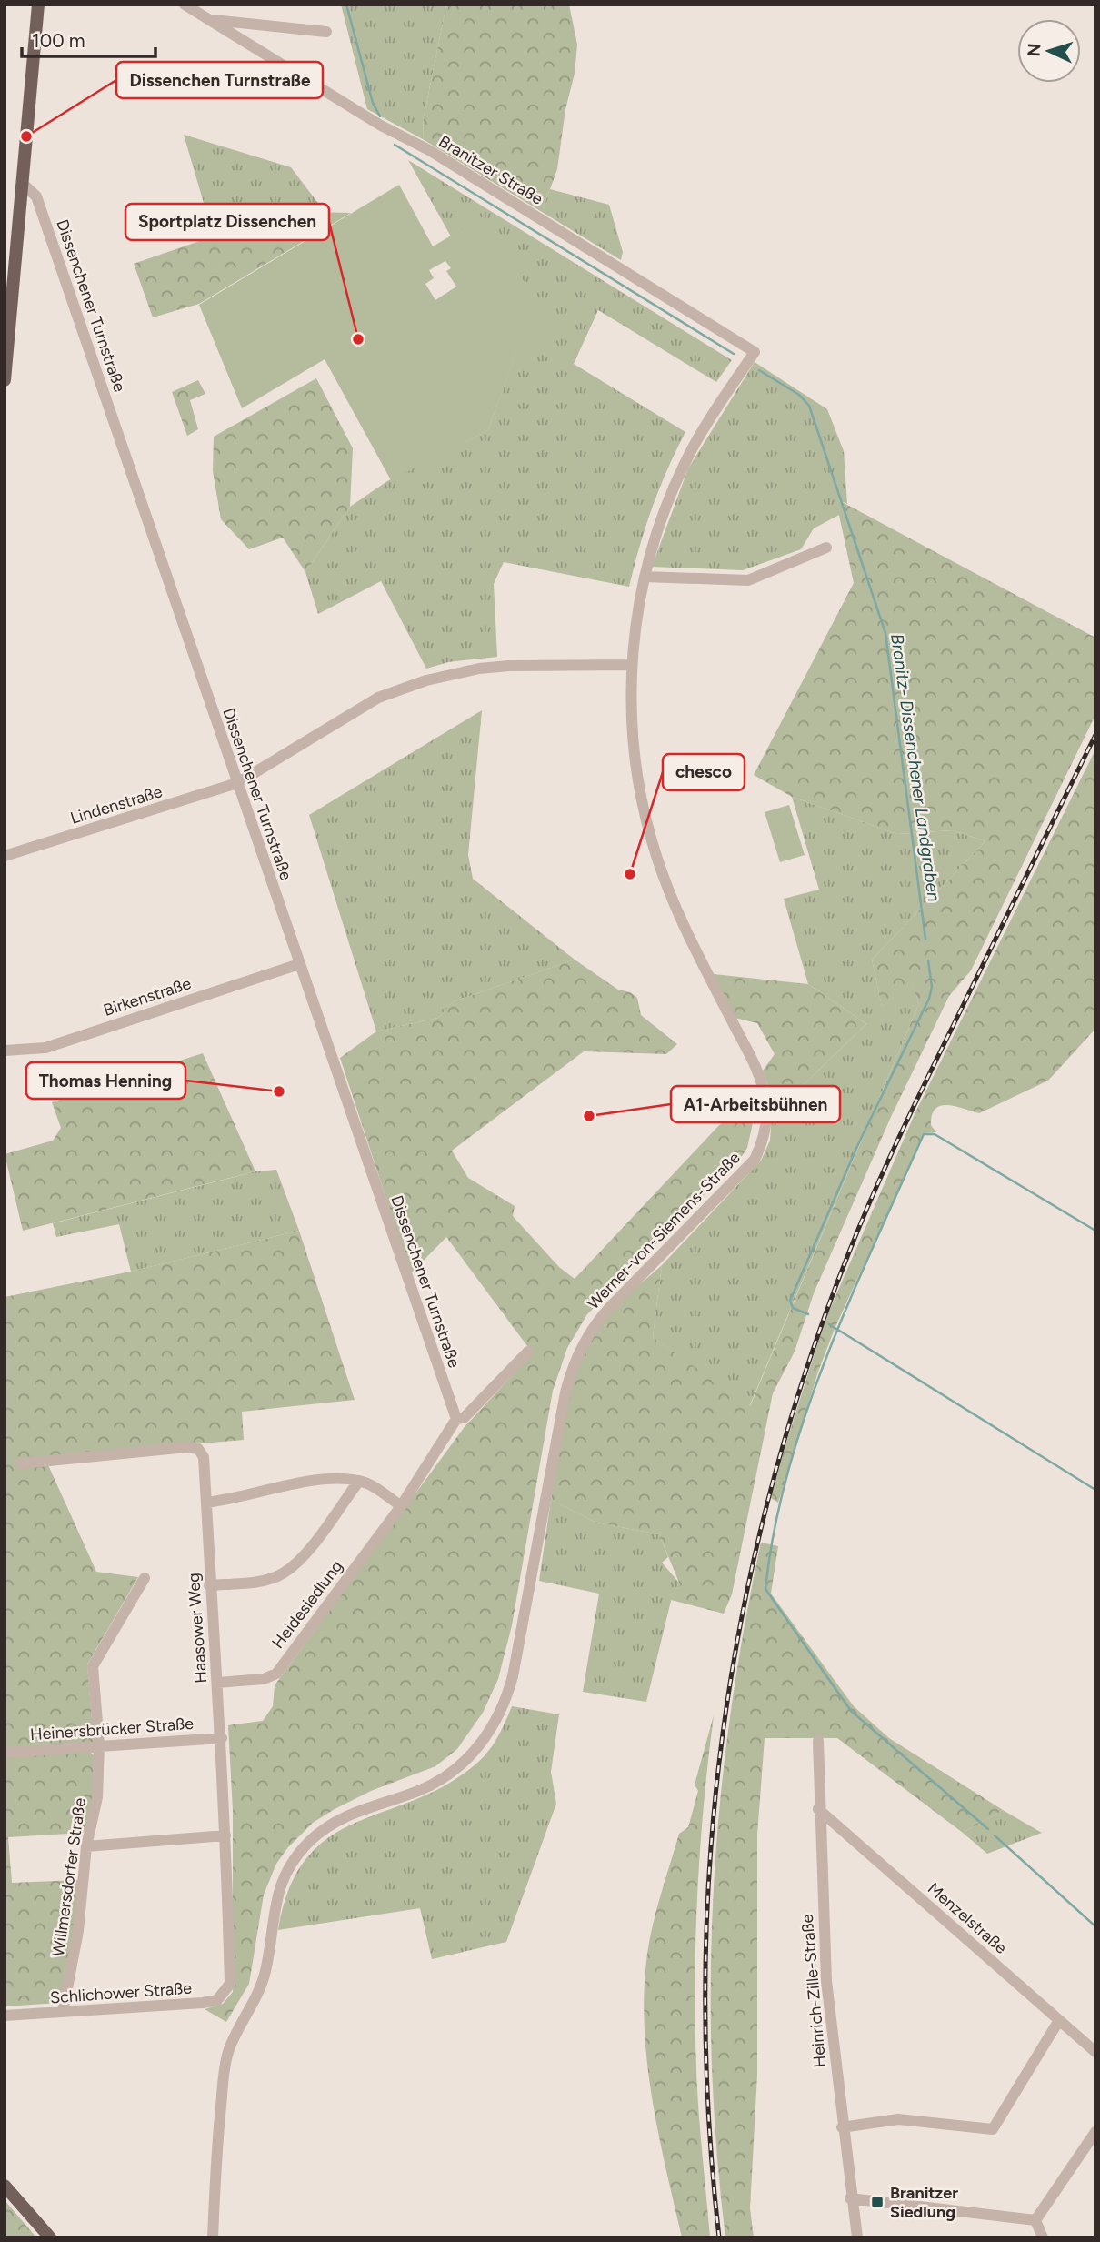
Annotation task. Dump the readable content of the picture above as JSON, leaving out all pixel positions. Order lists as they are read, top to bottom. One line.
{"streets":{"street":["Branitzer Straße","Dissenchener Turnstraße","Lindenstraße","Birkenstraße","Werner-von-Siemens-Straße","Heidesiedlung","Haasower Weg","Heinersbrücker Straße","Willmersdorfer Straße","Menzelstraße","Heinrich-Zille-Straße","Schlichower Straße"]},"crossings":[["Branitzer Straße","Werner-von-Siemens-Straße"],["Dissenchener Turnstraße","Lindenstraße"],["Dissenchener Turnstraße","Birkenstraße"],["Dissenchener Turnstraße","Heidesiedlung"],["Lindenstraße","Werner-von-Siemens-Straße"],["Heidesiedlung","Haasower Weg"],["Haasower Weg","Heinersbrücker Straße"],["Haasower Weg","Schlichower Straße"],["Heinersbrücker Straße","Willmersdorfer Straße"],["Willmersdorfer Straße","Schlichower Straße"],["Menzelstraße","Heinrich-Zille-Straße"]],"water":["Branitz- Dissenchener Landgraben"],"places":{"other":["Dissenchen Turnstraße","Sportplatz Dissenchen","chesco","Thomas Henning","A1-Arbeitsbühnen"],"transit":["Branitzer Siedlung"]},"scale_bar":"100 m","north":"left"}
